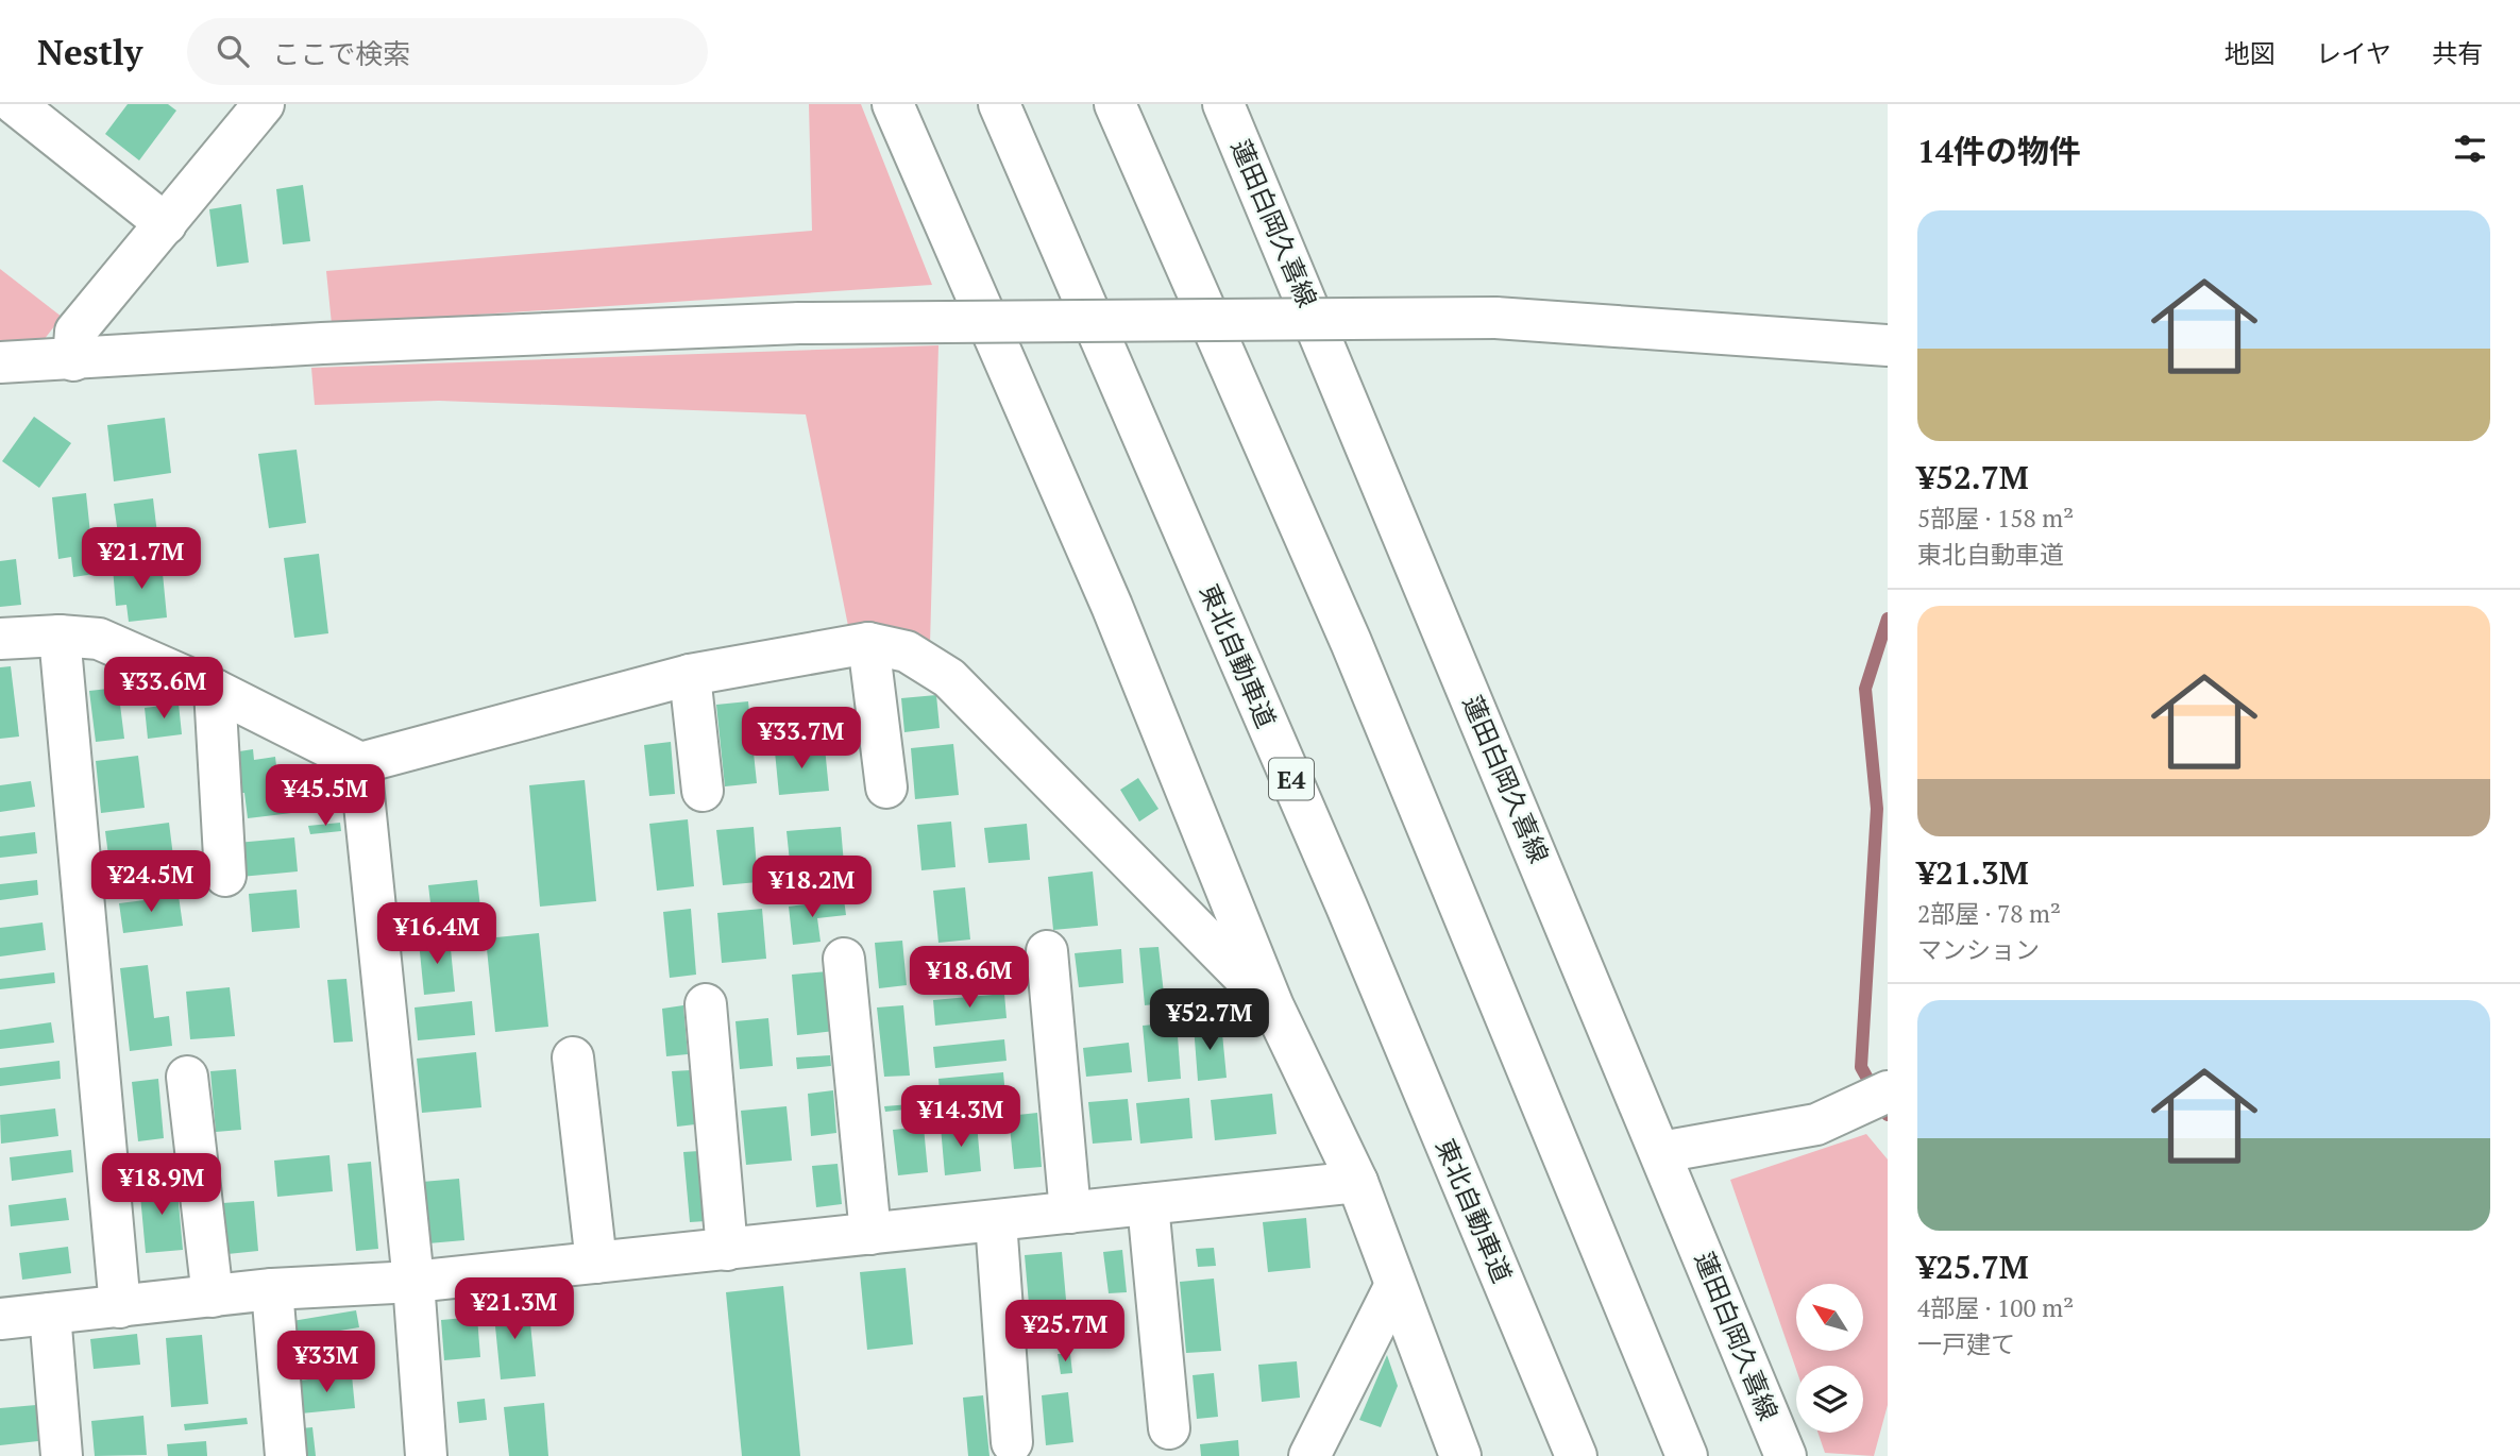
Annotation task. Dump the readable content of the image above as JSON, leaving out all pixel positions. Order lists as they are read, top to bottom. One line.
{"streets":{"main road":["蓮田白岡久喜線","東北自動車道","E4"]},"north":"top left","page":{"header":"Nestly","search":"ここで検索","nav":["地図","レイヤ","共有"],"heading":"14件の物件","list":[{"name":"¥52.7M","note":"5部屋 · 158 m² · 東北自動車道"},{"name":"¥21.3M","note":"2部屋 · 78 m² · マンション"},{"name":"¥25.7M","note":"4部屋 · 100 m² · 一戸建て"}],"price":["¥21.7M","¥33.6M","¥33.7M","¥45.5M","¥24.5M","¥18.2M","¥16.4M","¥18.6M","¥52.7M","¥14.3M","¥18.9M","¥21.3M","¥25.7M","¥33M"]}}
